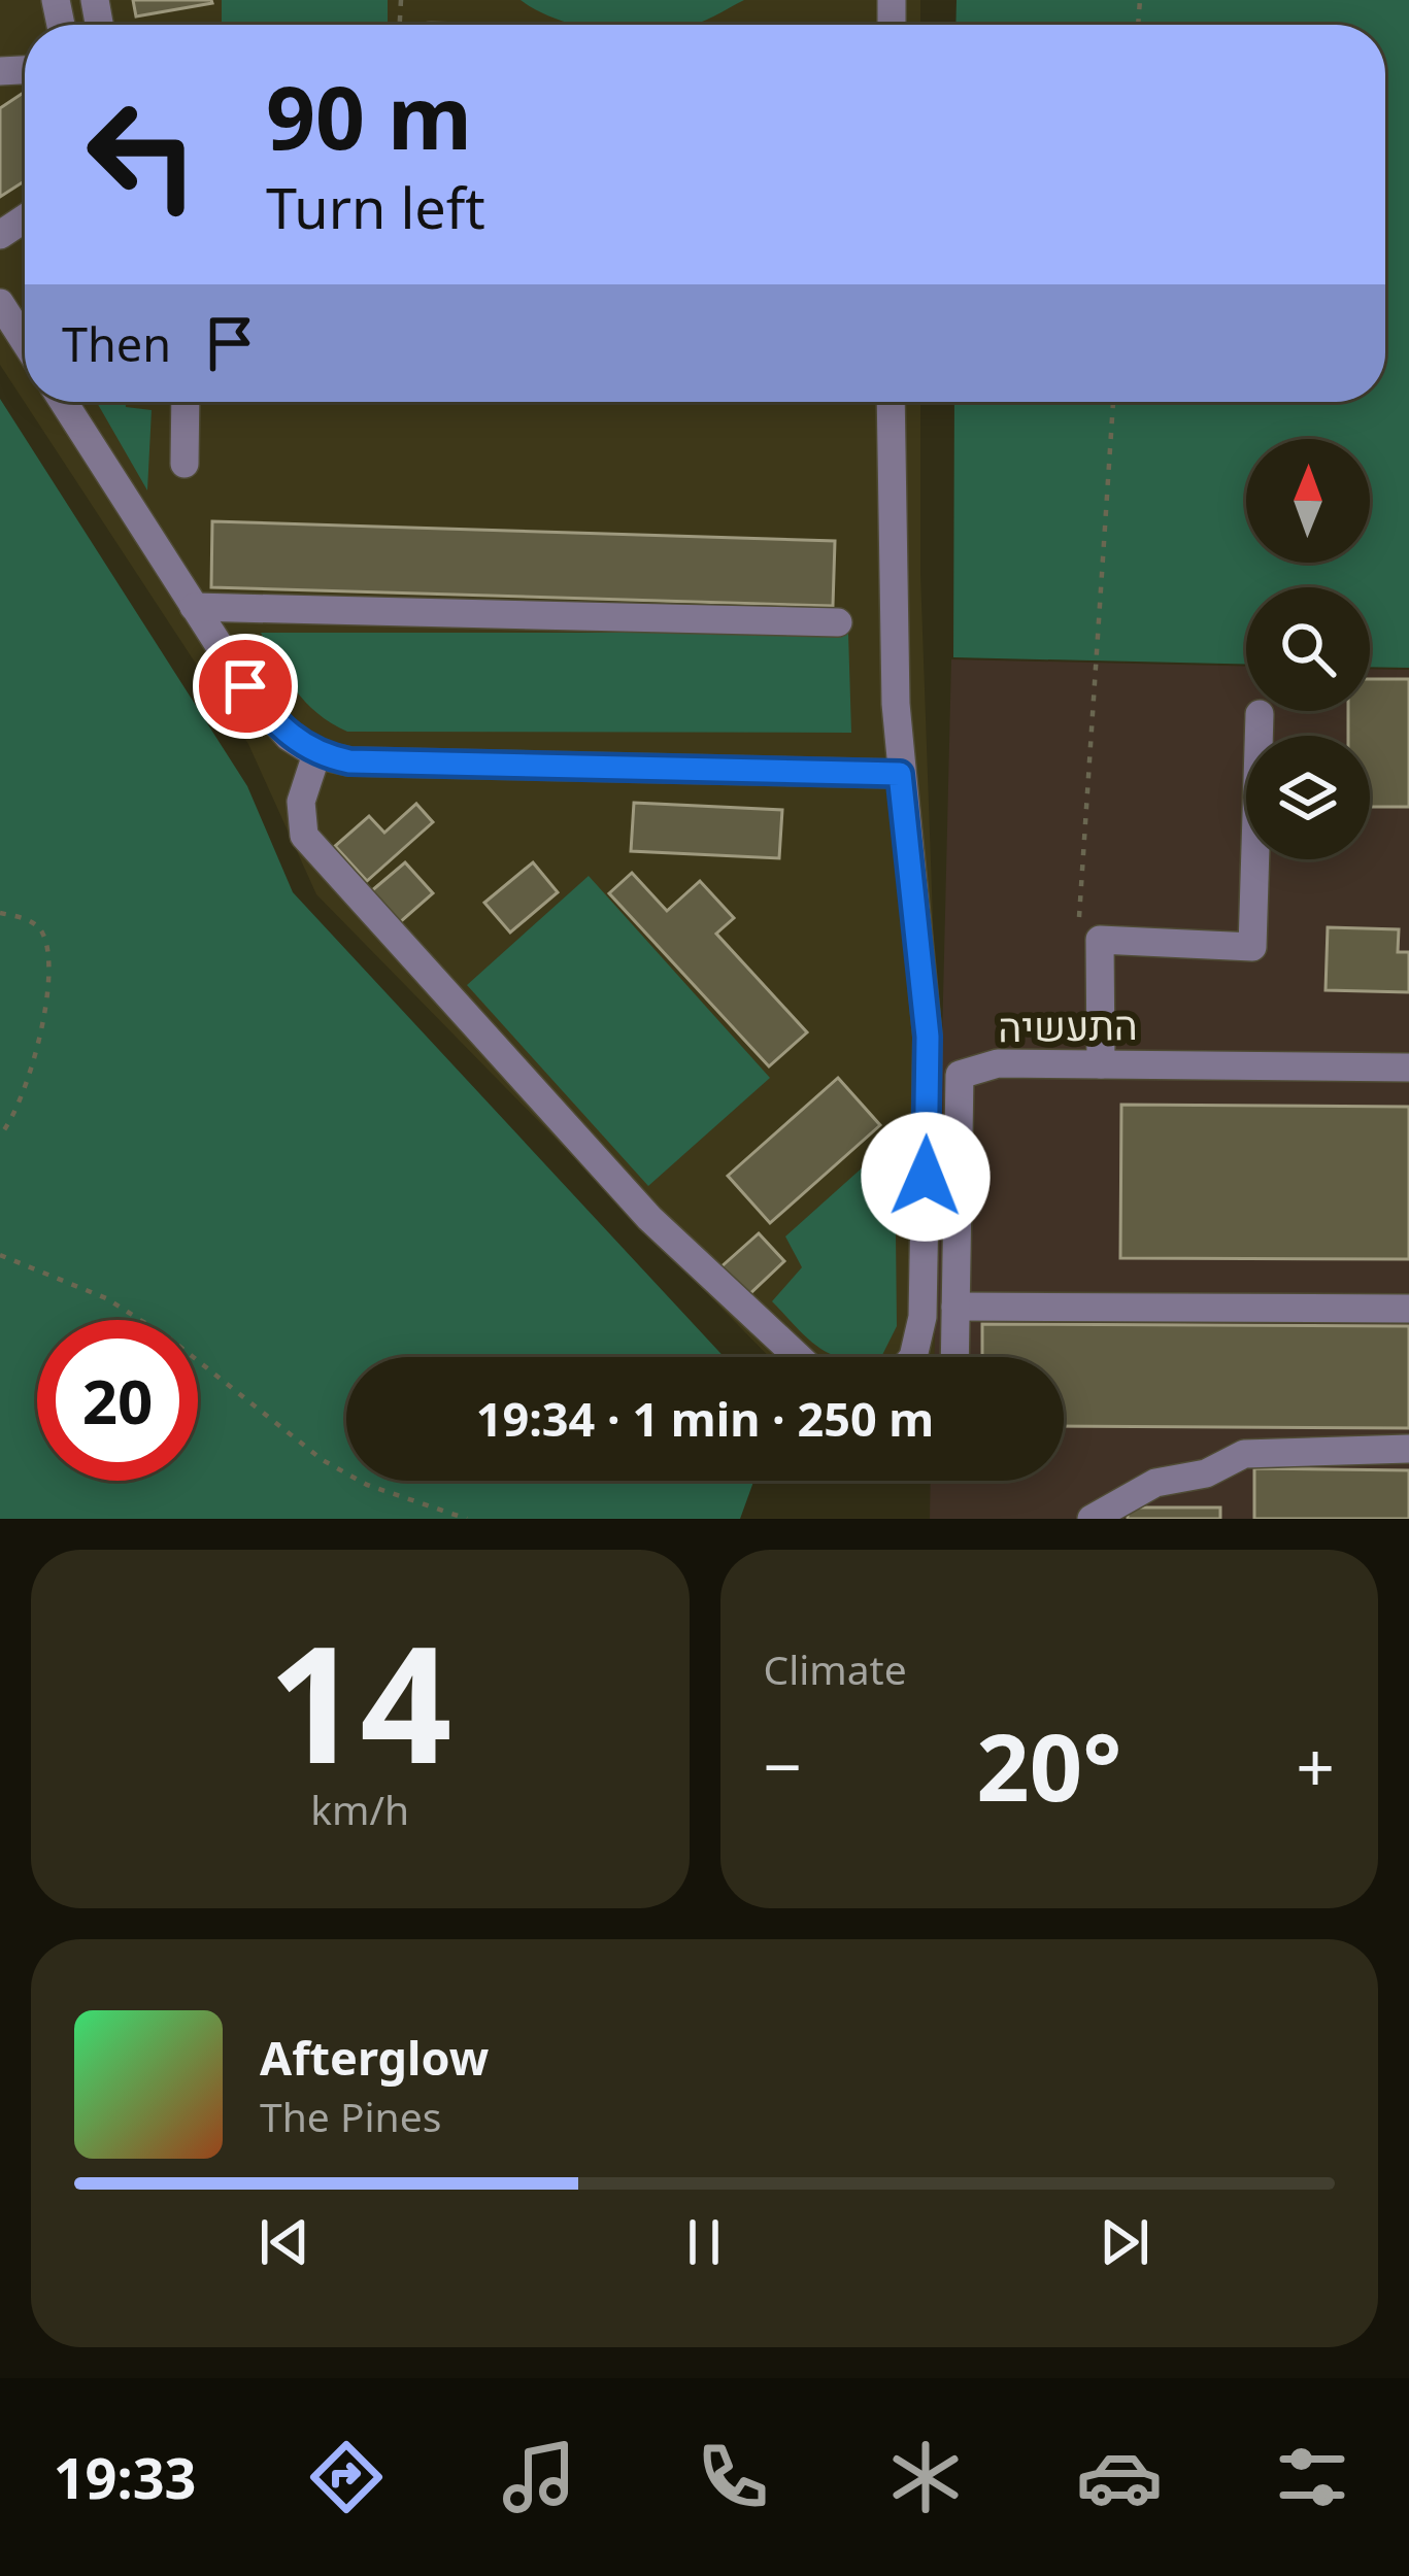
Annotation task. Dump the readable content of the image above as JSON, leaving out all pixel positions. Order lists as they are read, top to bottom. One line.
{"streets":{"street":["התעשיה"]},"north":"top","page":{"turn":["90 m","Turn left"],"then":"Then","limit":"20","trip":"19:34 · 1 min · 250 m","tile":[["14","km/h"],"Climate"],"heat":["−","20°","+"],"song":["Afterglow","The Pines"],"tabs":"19:33"}}
